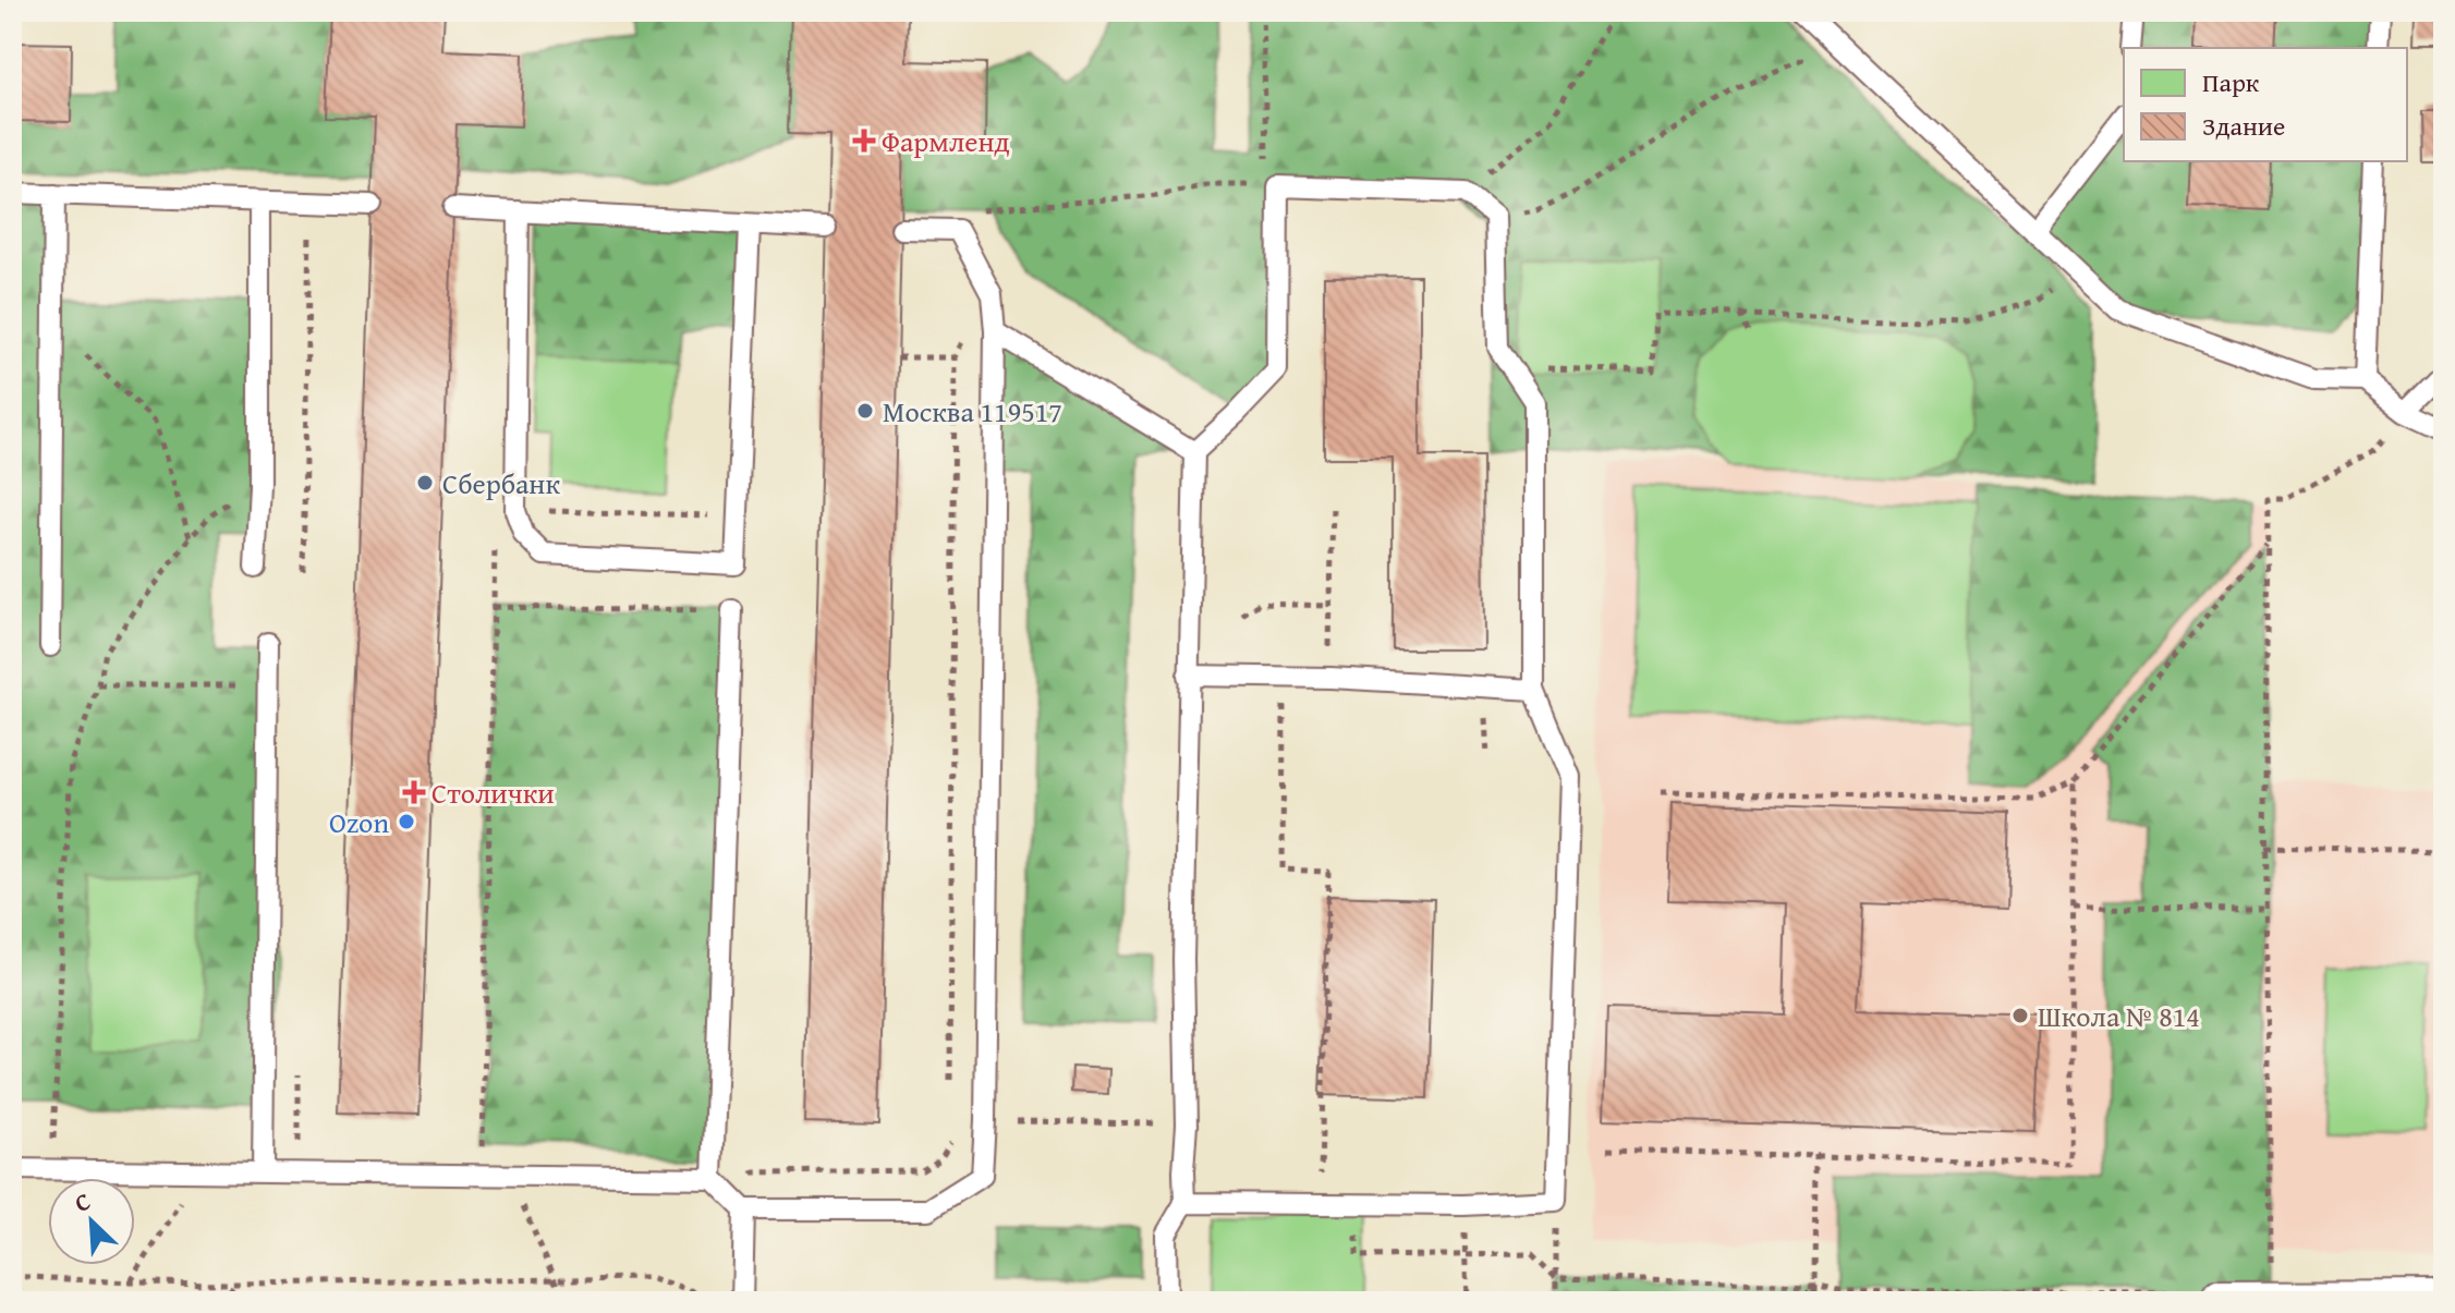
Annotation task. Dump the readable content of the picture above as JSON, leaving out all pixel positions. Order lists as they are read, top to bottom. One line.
{"places":{"health":["Фармленд","Столички"],"other":["Москва 119517","Сбербанк","Ozon","Школа № 814"]},"legend":["Парк","Здание"],"north":"top left"}
